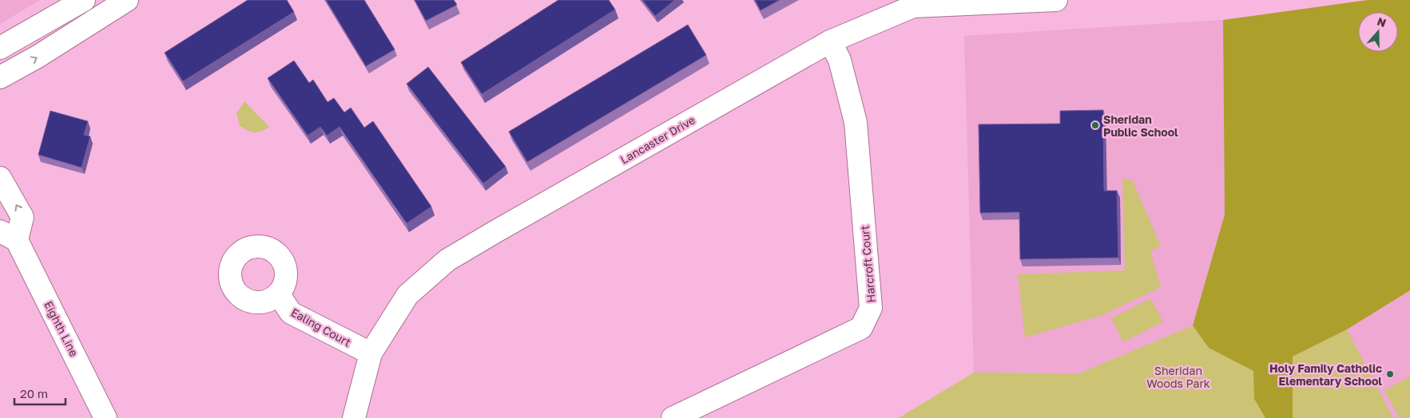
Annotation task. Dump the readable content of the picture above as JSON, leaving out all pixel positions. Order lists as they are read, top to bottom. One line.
{"streets":{"street":["Lancaster Drive","Harcroft Court","Ealing Court","Eighth Line"]},"crossings":[["Lancaster Drive","Harcroft Court"],["Lancaster Drive","Ealing Court"]],"parks":["Sheridan Woods Park"],"places":["Sheridan Public School","Holy Family Catholic Elementary School"],"scale_bar":"20 m","north":"top"}
